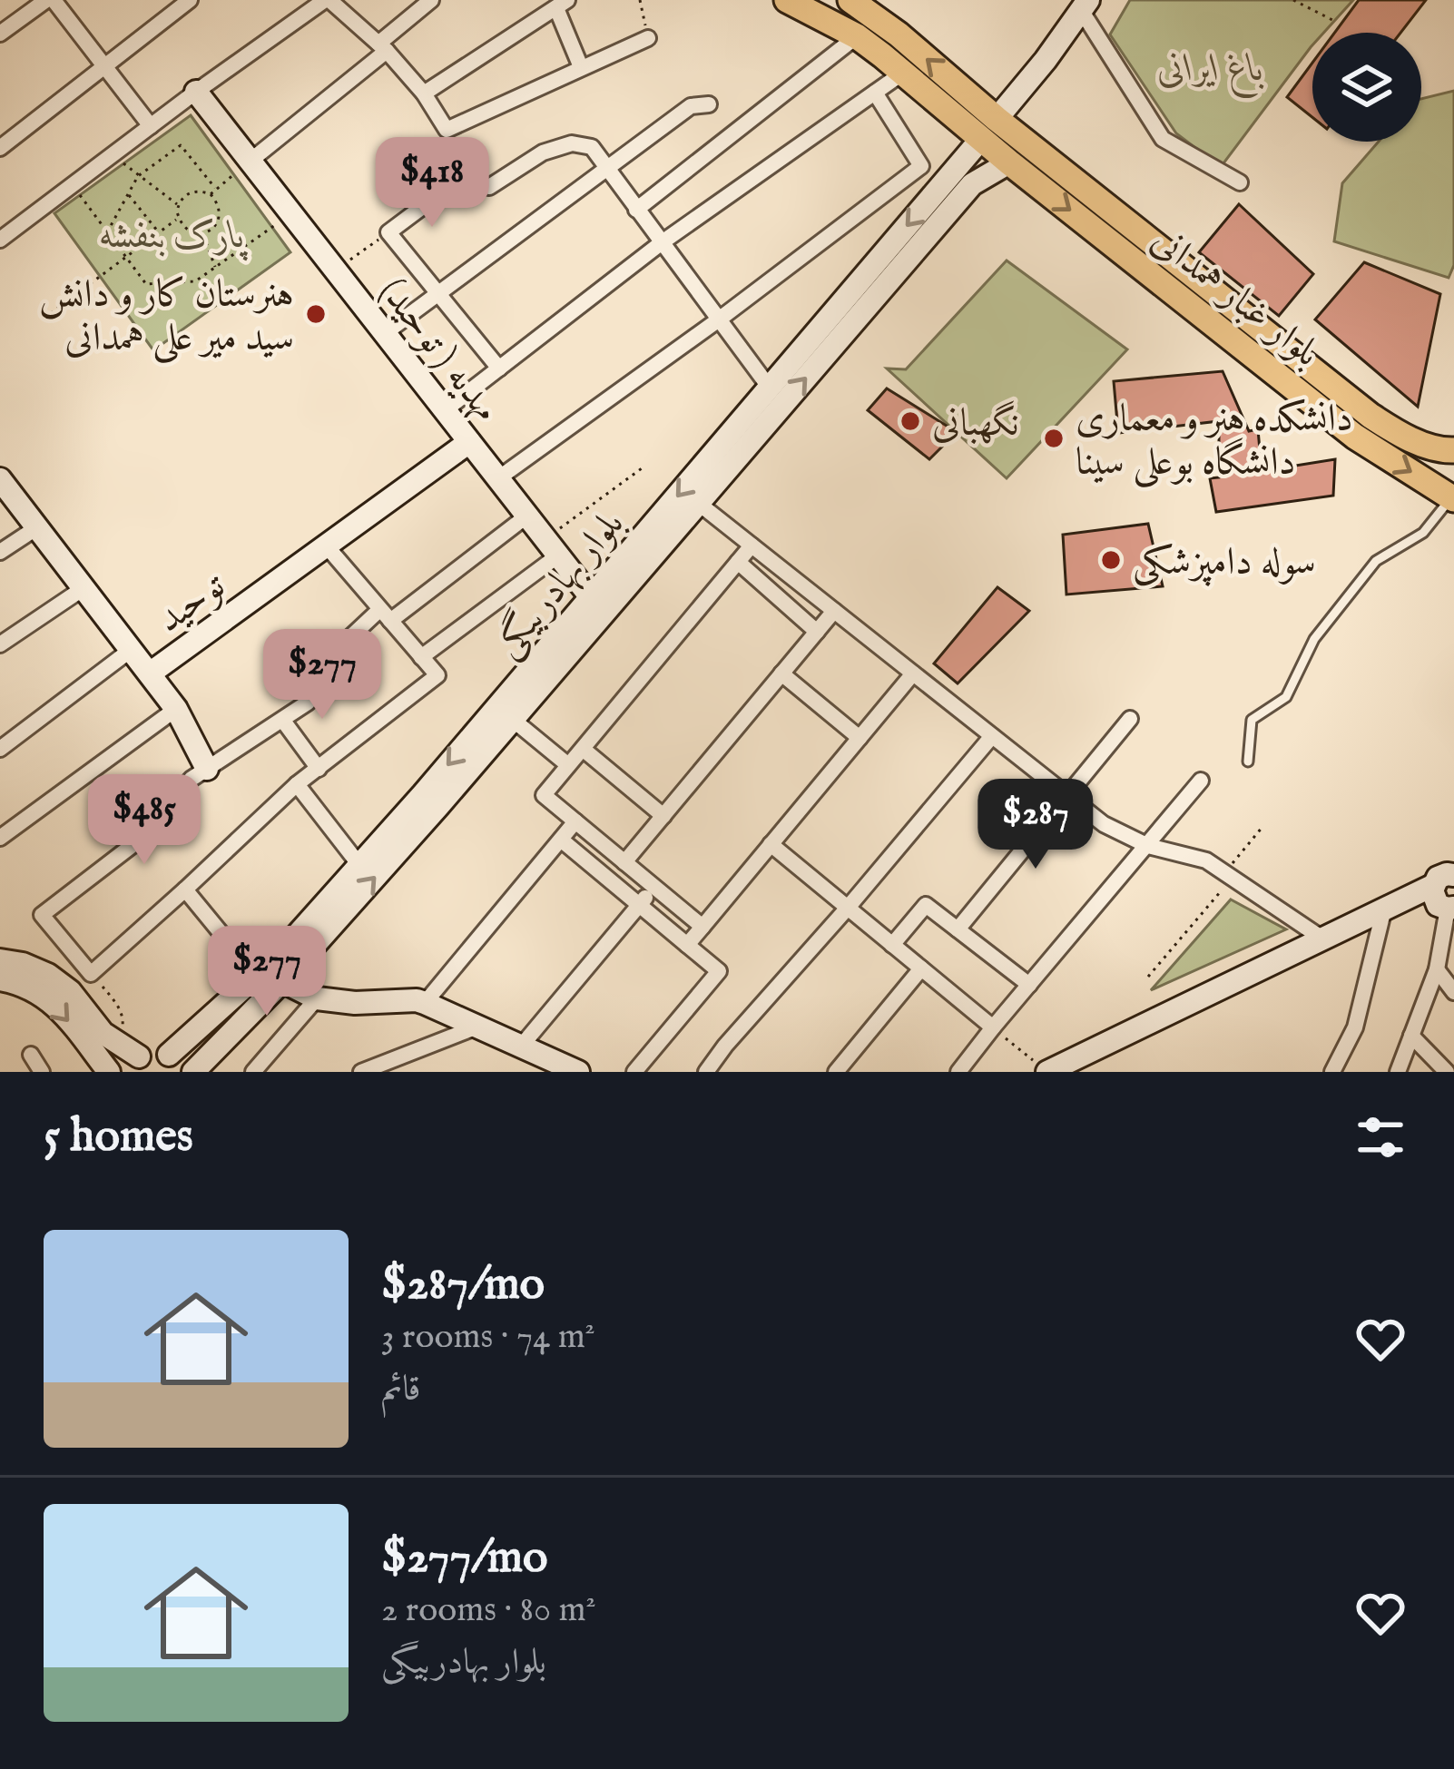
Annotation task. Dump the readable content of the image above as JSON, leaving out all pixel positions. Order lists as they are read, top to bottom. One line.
{"streets":{"main road":["بلوار غبار همدانی","مهدیه ( توحید)","بلوار بهادربیگی","توحید"]},"crossings":[["بلوار غبار همدانی","بلوار بهادربیگی"],["مهدیه ( توحید)","بلوار بهادربیگی"],["مهدیه ( توحید)","توحید"]],"parks":["باغ ایرانی","پارک بنفشه"],"places":["هنرستان کار و دانش سید میر علی همدانی","نگهبانی","دانشکده هنر و معماری دانشگاه بوعلی سینا","سوله دامپزشکی"],"page":{"price":["$418","$277","$485","$287","$277"],"heading":"5 homes","list":[{"name":"$287/mo","note":"3 rooms · 74 m² · قائم"},{"name":"$277/mo","note":"2 rooms · 80 m² · بلوار بهادربیگی"}]}}
